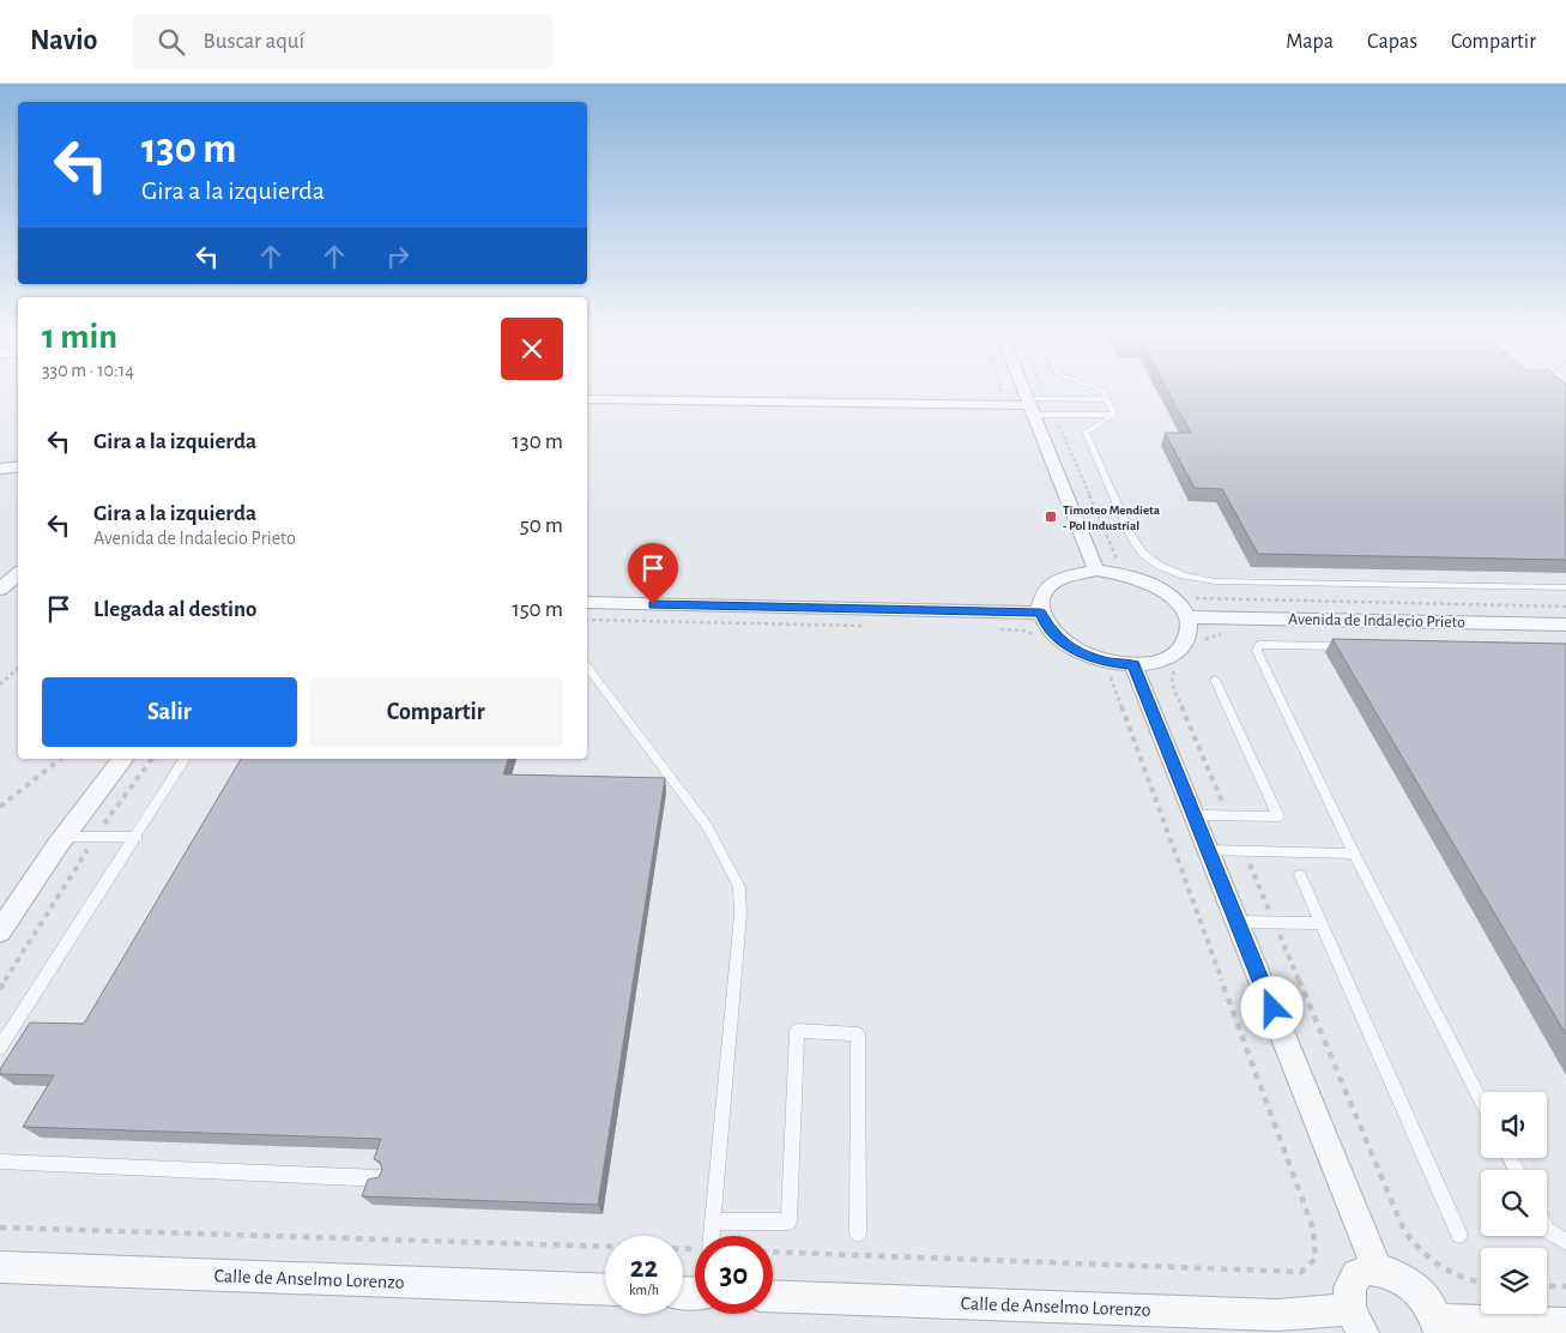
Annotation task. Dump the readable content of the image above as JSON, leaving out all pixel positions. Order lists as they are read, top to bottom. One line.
{"streets":{"street":["Avenida de Indalecio Prieto","Calle de Anselmo Lorenzo"]},"places":{"transit":["Timoteo Mendieta - Pol Industrial"]},"page":{"header":"Navio","search":"Buscar aquí","nav":["Mapa","Capas","Compartir"],"turn":["130 m","Gira a la izquierda"],"heading":["1 min","330 m · 10:14"],"list":[{"name":"Gira a la izquierda","value":"130 m"},{"name":"Gira a la izquierda","note":"Avenida de Indalecio Prieto","value":"50 m"},{"name":"Llegada al destino","value":"150 m"}],"buttons":["Salir","Compartir"],"speed":"22 km/h","limit":"30"}}
